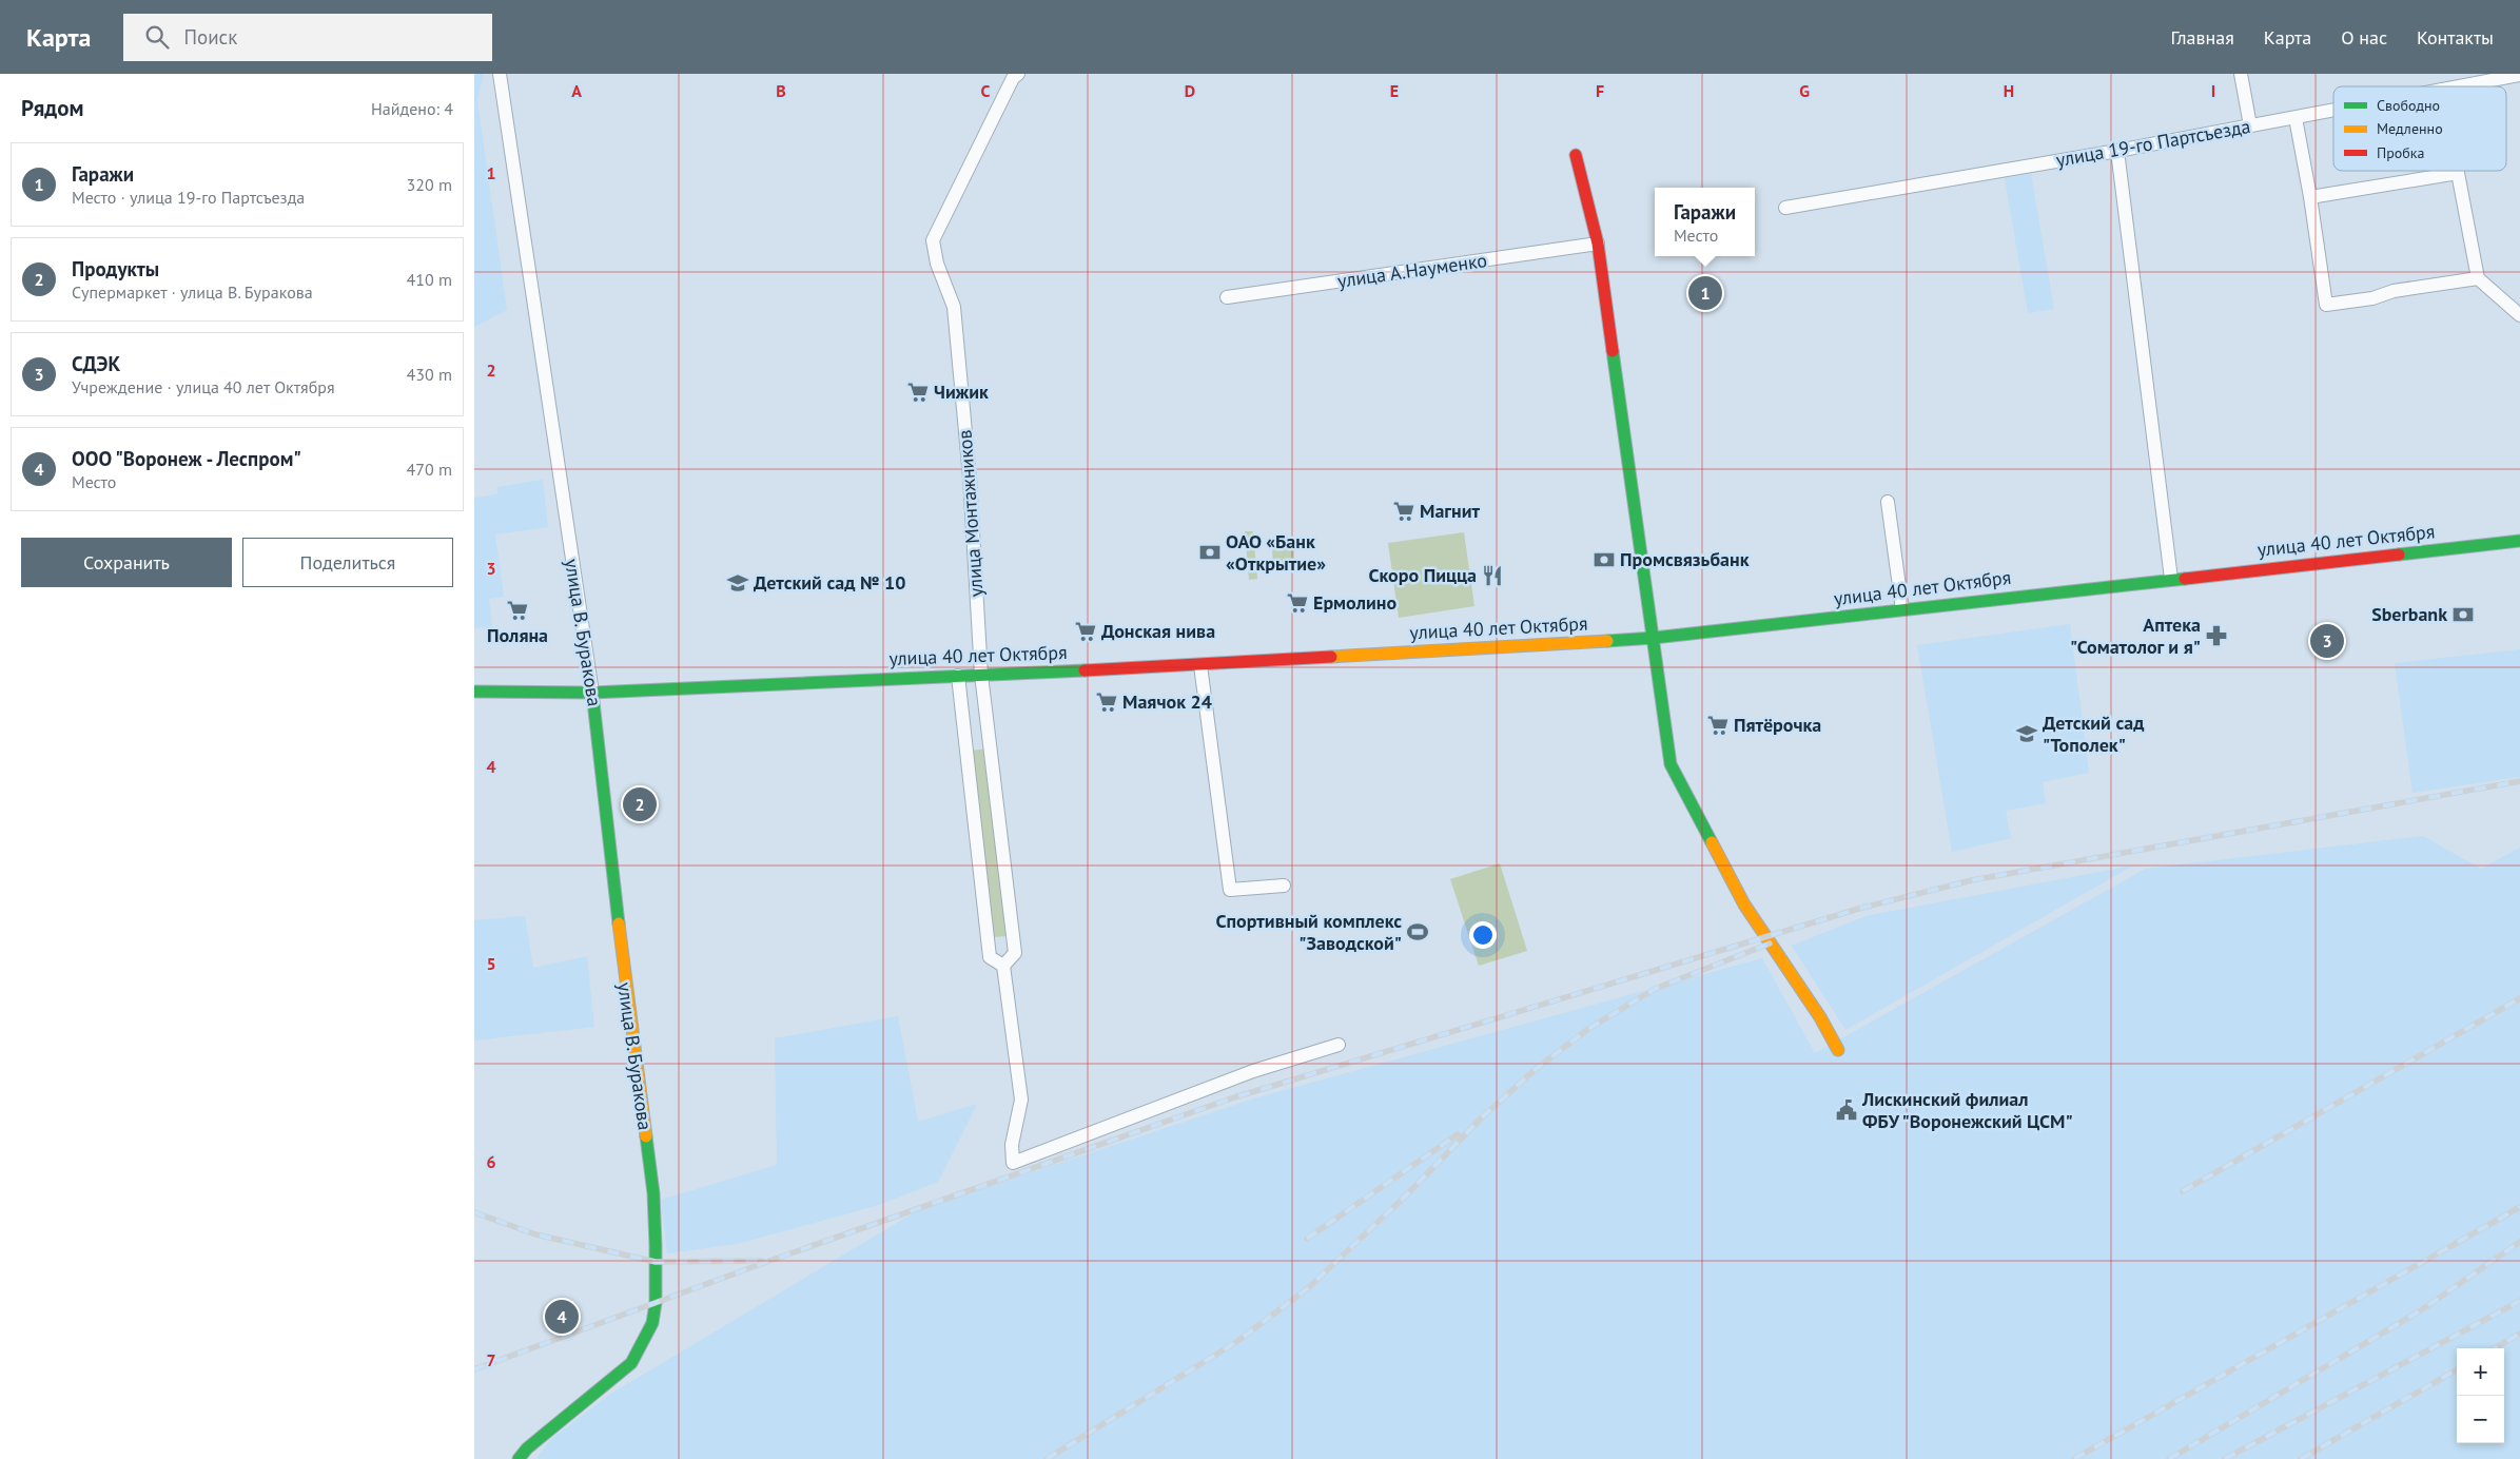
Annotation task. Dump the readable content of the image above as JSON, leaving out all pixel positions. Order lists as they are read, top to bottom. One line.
{"streets":{"main road":["улица 40 лет Октября","улица В. Буракова"],"street":["улица 19-го Партсъезда","улица А.Науменко","улица Монтажников"]},"crossings":[["улица Монтажников","улица 40 лет Октября"],["улица 40 лет Октября","улица В. Буракова"]],"places":{"supermarket":["Чижик","Магнит","Ермолино","Поляна","Донская нива","Маячок 24","Пятёрочка"],"bank":["ОАО «Банк «Открытие»","Промсвязьбанк","Sberbank"],"restaurant":["Скоро Пицца"],"school or university":["Детский сад № 10","Детский сад \"Тополек\""],"pharmacy":["Аптека \"Соматолог и я\""],"sports":["Спортивный комплекс \"Заводской\""],"public building":["Лискинский филиал ФБУ \"Воронежский ЦСМ\""]},"legend":["Свободно","Медленно","Пробка"],"page":{"header":"Карта","search":"Поиск","nav":["Главная","Карта","О нас","Контакты"],"heading":["Рядом","Найдено: 4"],"list":[{"mark":"1","name":"Гаражи","note":"Место · улица 19-го Партсъезда","value":"320 m"},{"mark":"2","name":"Продукты","note":"Супермаркет · улица В. Буракова","value":"410 m"},{"mark":"3","name":"СДЭК","note":"Учреждение · улица 40 лет Октября","value":"430 m"},{"mark":"4","name":"ООО \"Воронеж - Леспром\"","note":"Место","value":"470 m"}],"popup":["Гаражи","Место"],"pins":["1","3","2","4"],"buttons":["Сохранить","Поделиться"],"map_buttons":["+","−"]},"grid":{"columns":["A","B","C","D","E","F","G","H","I"],"rows":["1","2","3","4","5","6","7"]}}
